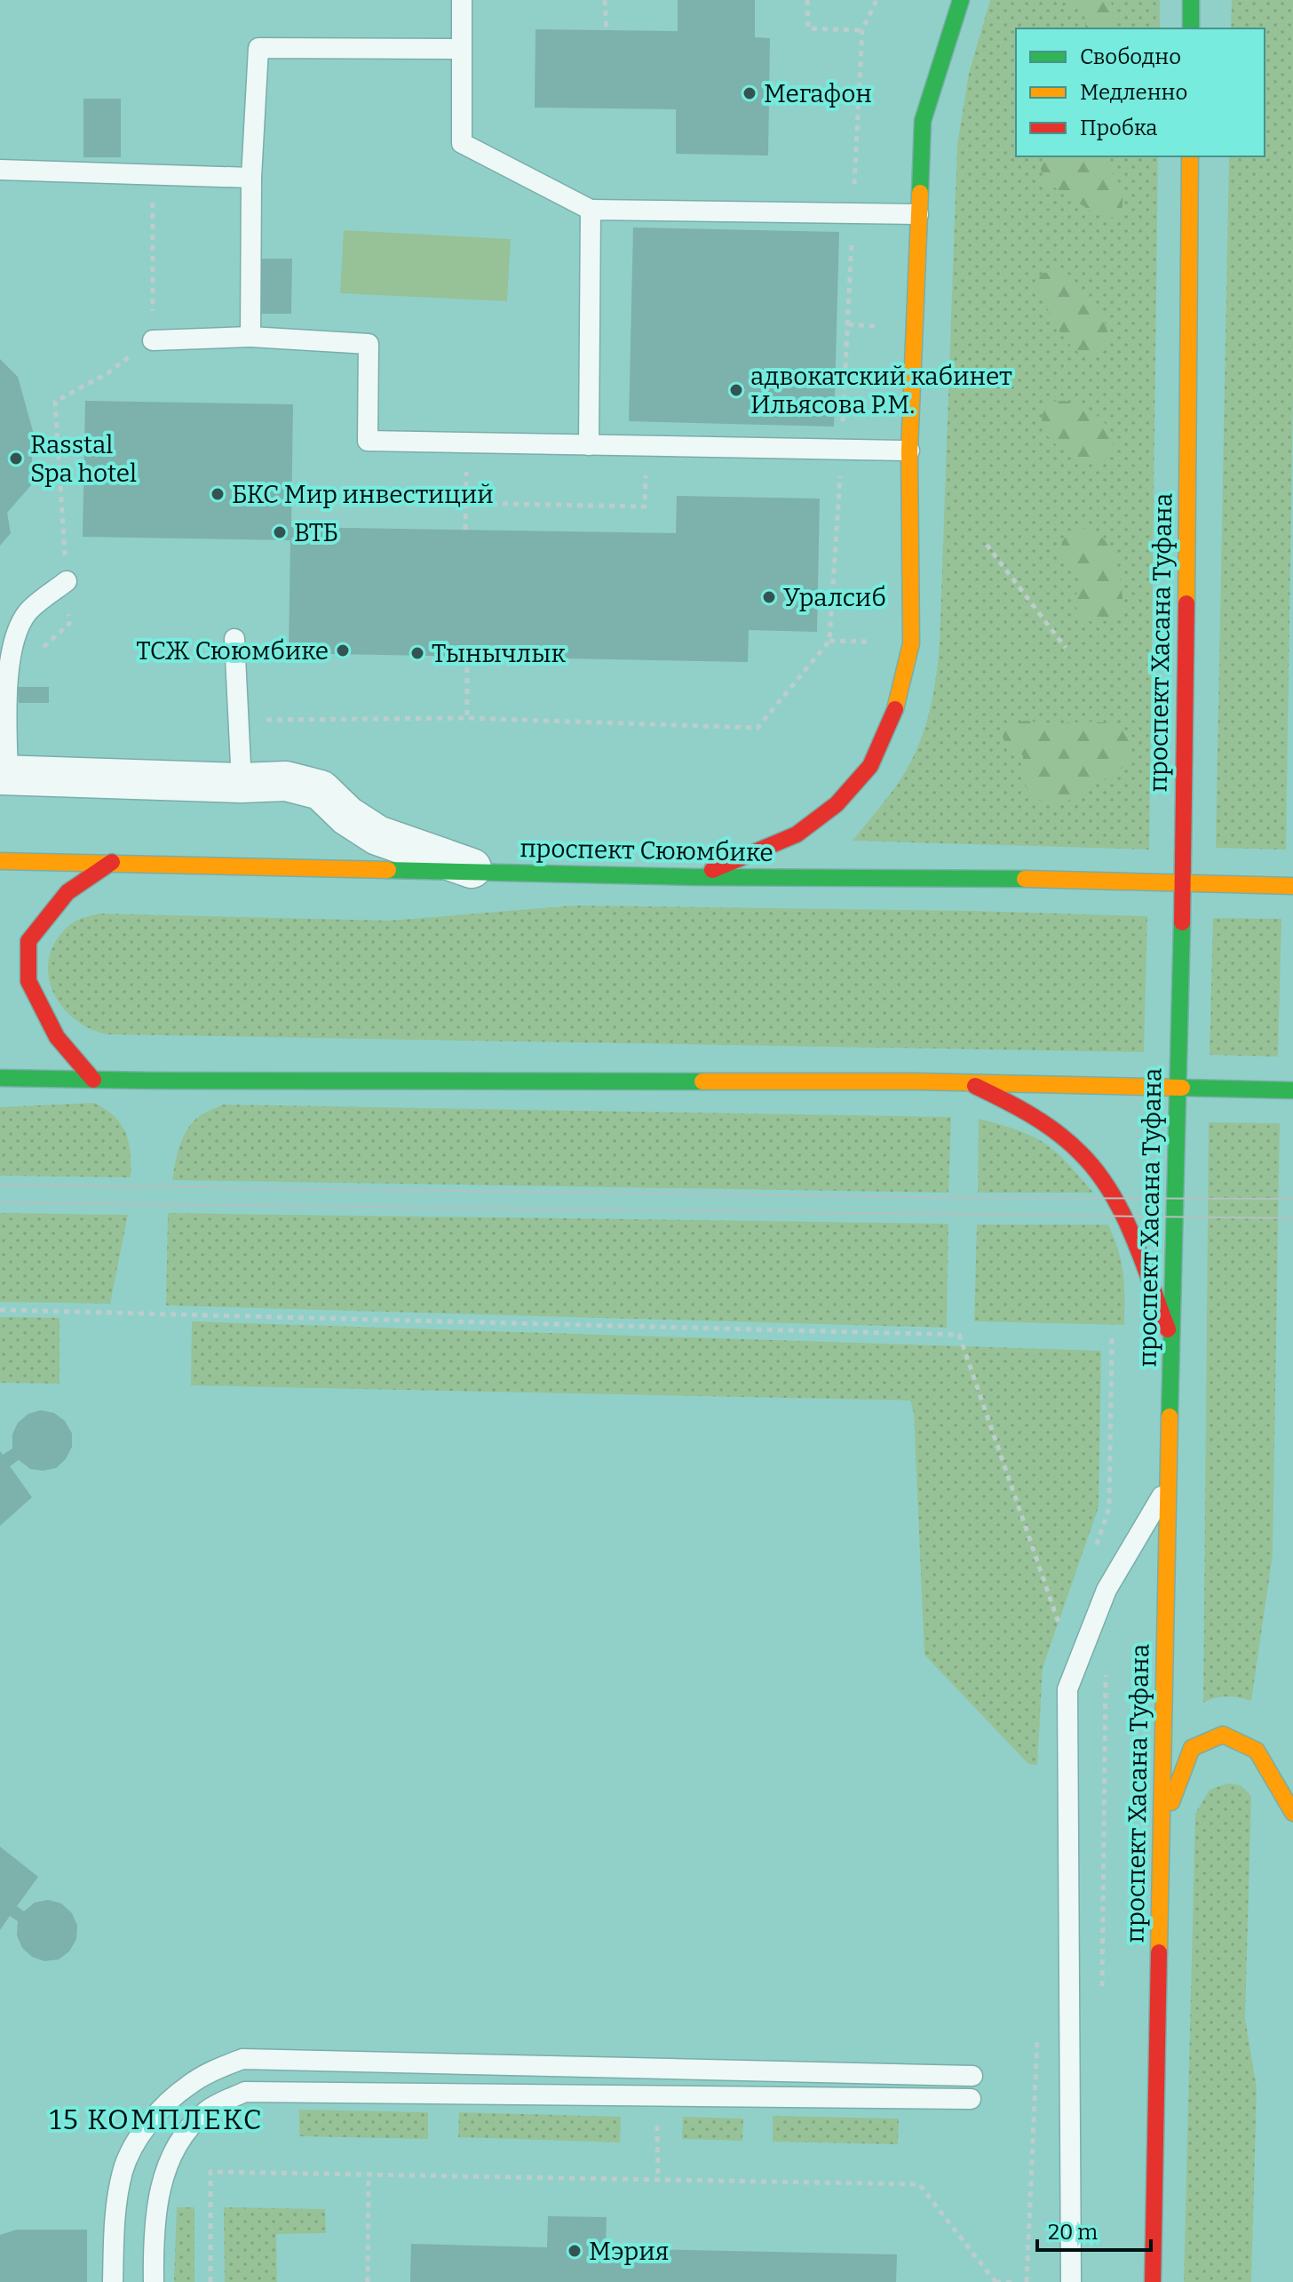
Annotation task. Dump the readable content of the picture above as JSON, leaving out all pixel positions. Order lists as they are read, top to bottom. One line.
{"streets":{"main road":["проспект Хасана Туфана","проспект Сююмбике"]},"crossings":[["проспект Хасана Туфана","проспект Сююмбике"]],"districts":["15 КОМПЛЕКС"],"places":["Мегафон","адвокатский кабинет Ильясова Р.М.","Rasstal Spa hotel","БКС Мир инвестиций","ВТБ","Уралсиб","ТСЖ Сююмбике","Тынычлык","Мэрия"],"legend":["Свободно","Медленно","Пробка"],"scale_bar":"20 m"}
